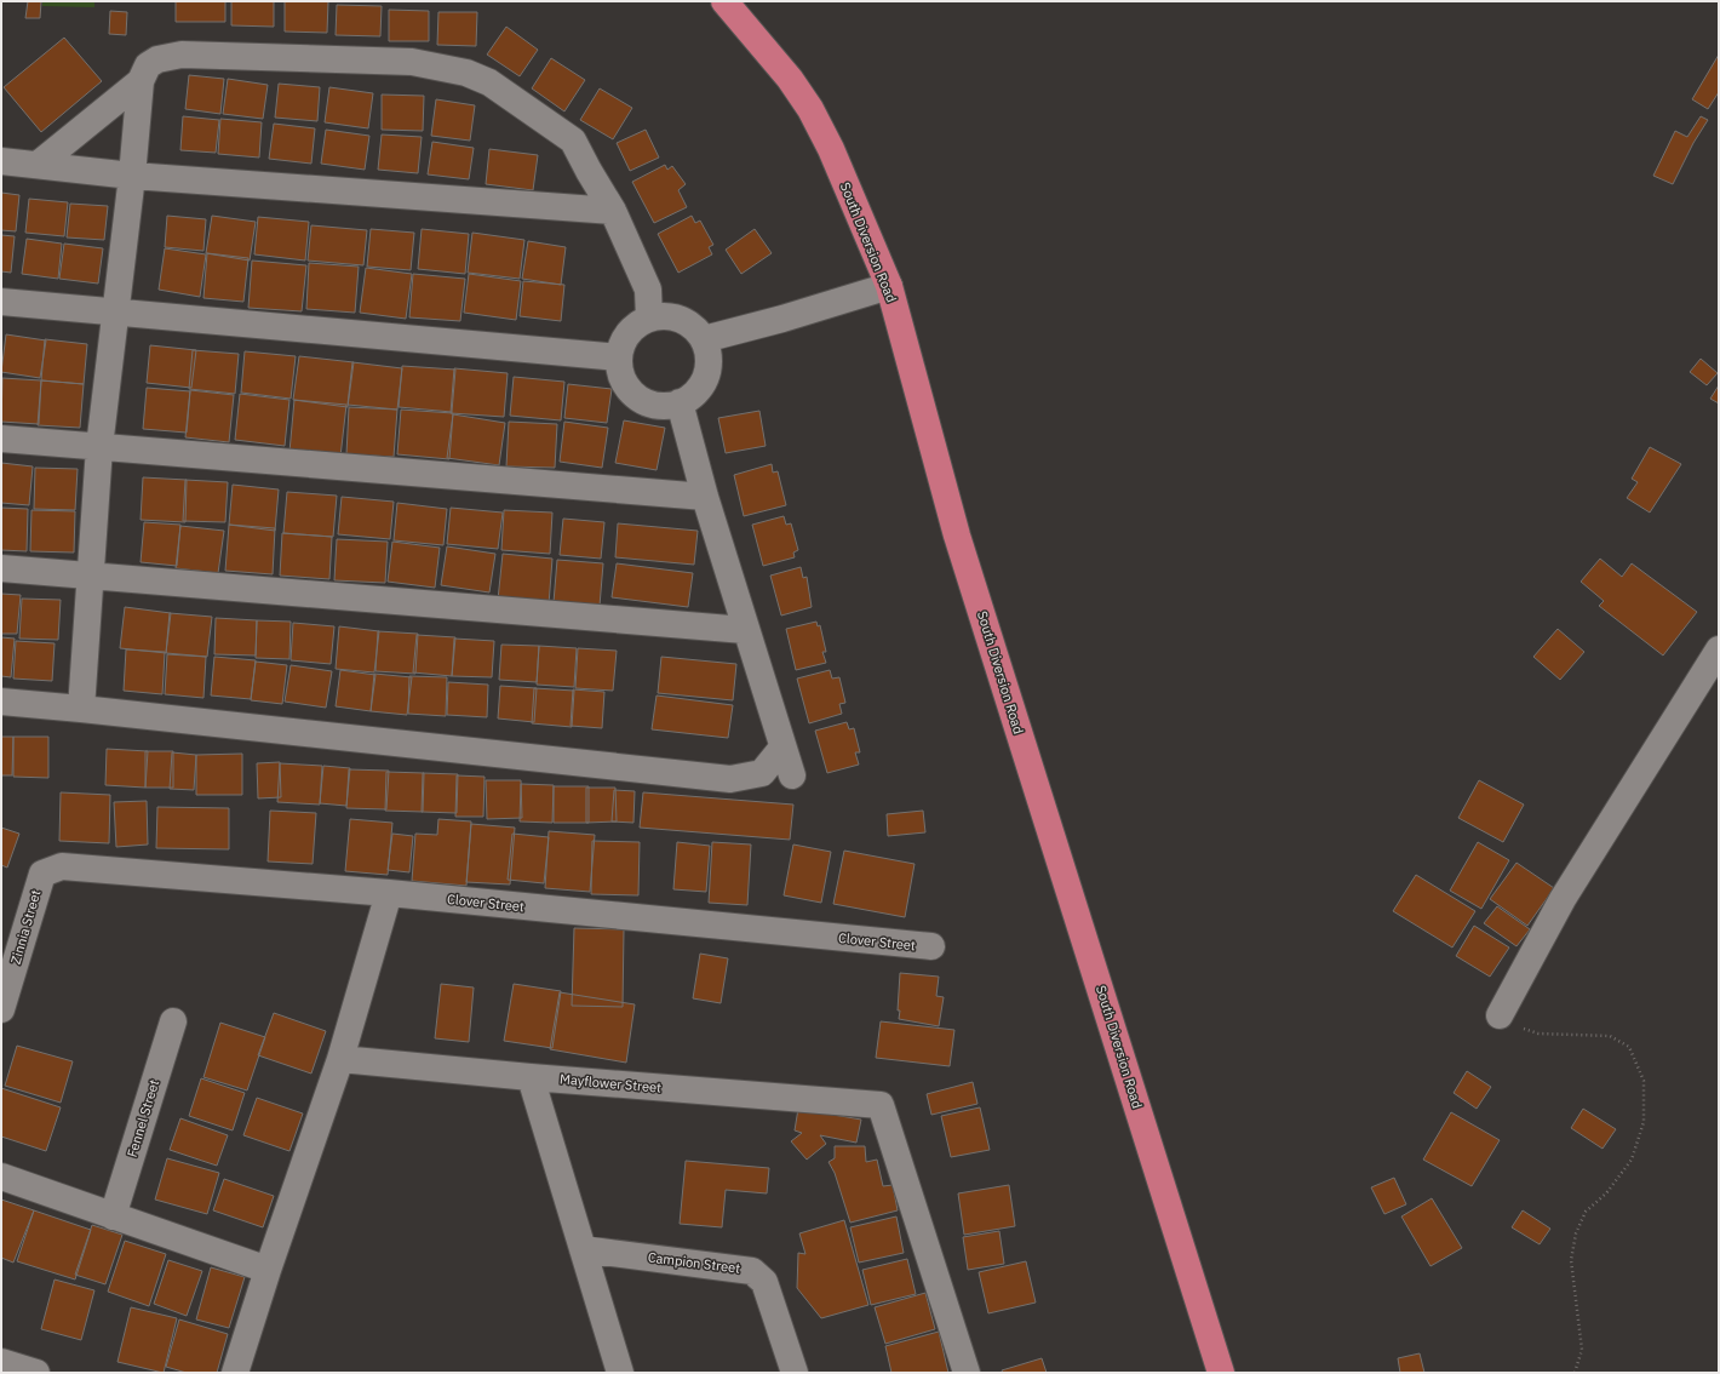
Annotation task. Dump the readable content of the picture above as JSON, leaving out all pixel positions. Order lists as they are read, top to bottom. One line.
{"streets":{"main road":["South Diversion Road"],"street":["Clover Street","Zinnia Street","Mayflower Street","Fennel Street","Campion Street"]},"crossings":[["Clover Street","Zinnia Street"]]}
